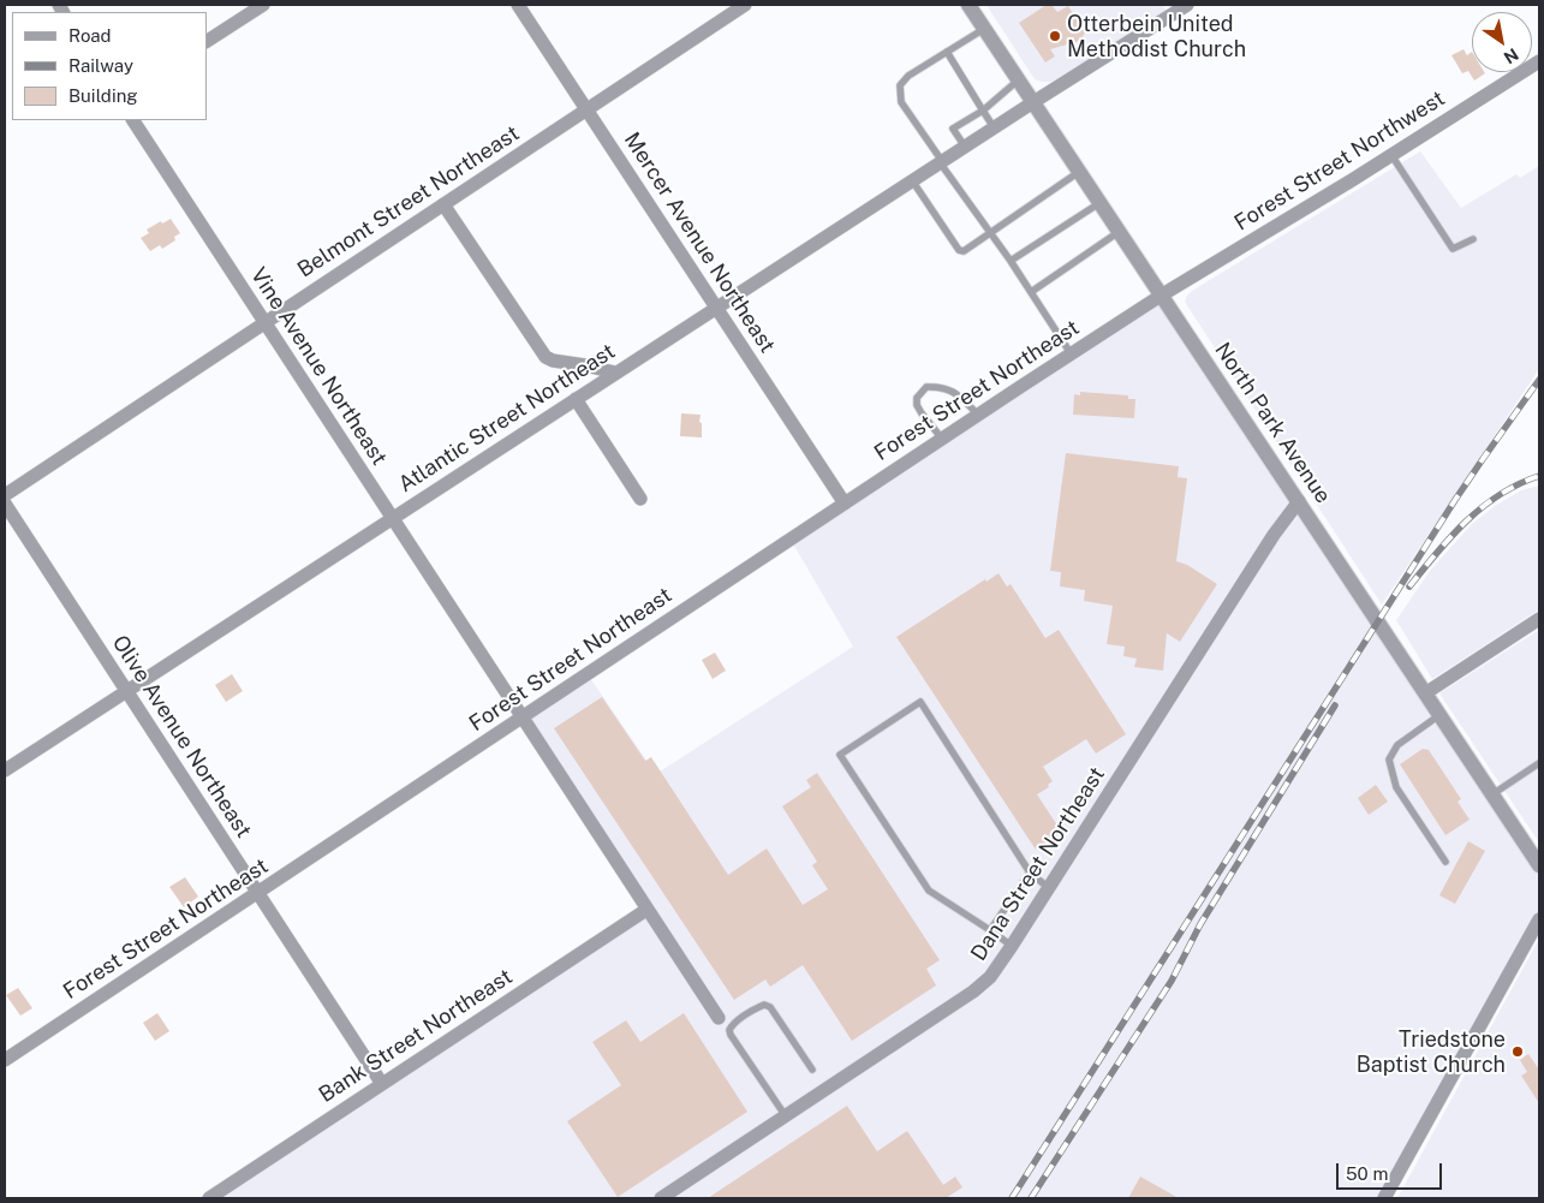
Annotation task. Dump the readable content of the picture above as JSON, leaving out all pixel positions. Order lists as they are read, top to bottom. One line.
{"streets":{"street":["Forest Street Northwest","Belmont Street Northeast","Mercer Avenue Northeast","Vine Avenue Northeast","Forest Street Northeast","Atlantic Street Northeast","North Park Avenue","Olive Avenue Northeast","Dana Street Northeast","Bank Street Northeast"]},"crossings":[["Forest Street Northwest","Forest Street Northeast"],["Forest Street Northwest","North Park Avenue"],["Belmont Street Northeast","Mercer Avenue Northeast"],["Belmont Street Northeast","Vine Avenue Northeast"],["Mercer Avenue Northeast","Forest Street Northeast"],["Mercer Avenue Northeast","Atlantic Street Northeast"],["Vine Avenue Northeast","Forest Street Northeast"],["Vine Avenue Northeast","Atlantic Street Northeast"],["Vine Avenue Northeast","Bank Street Northeast"],["Forest Street Northeast","North Park Avenue"],["Forest Street Northeast","Olive Avenue Northeast"],["Atlantic Street Northeast","North Park Avenue"],["Atlantic Street Northeast","Olive Avenue Northeast"],["North Park Avenue","Dana Street Northeast"],["Olive Avenue Northeast","Bank Street Northeast"]],"places":["Otterbein United Methodist Church","Triedstone Baptist Church"],"legend":["Road","Railway","Building"],"scale_bar":"50 m","north":"bottom right"}
